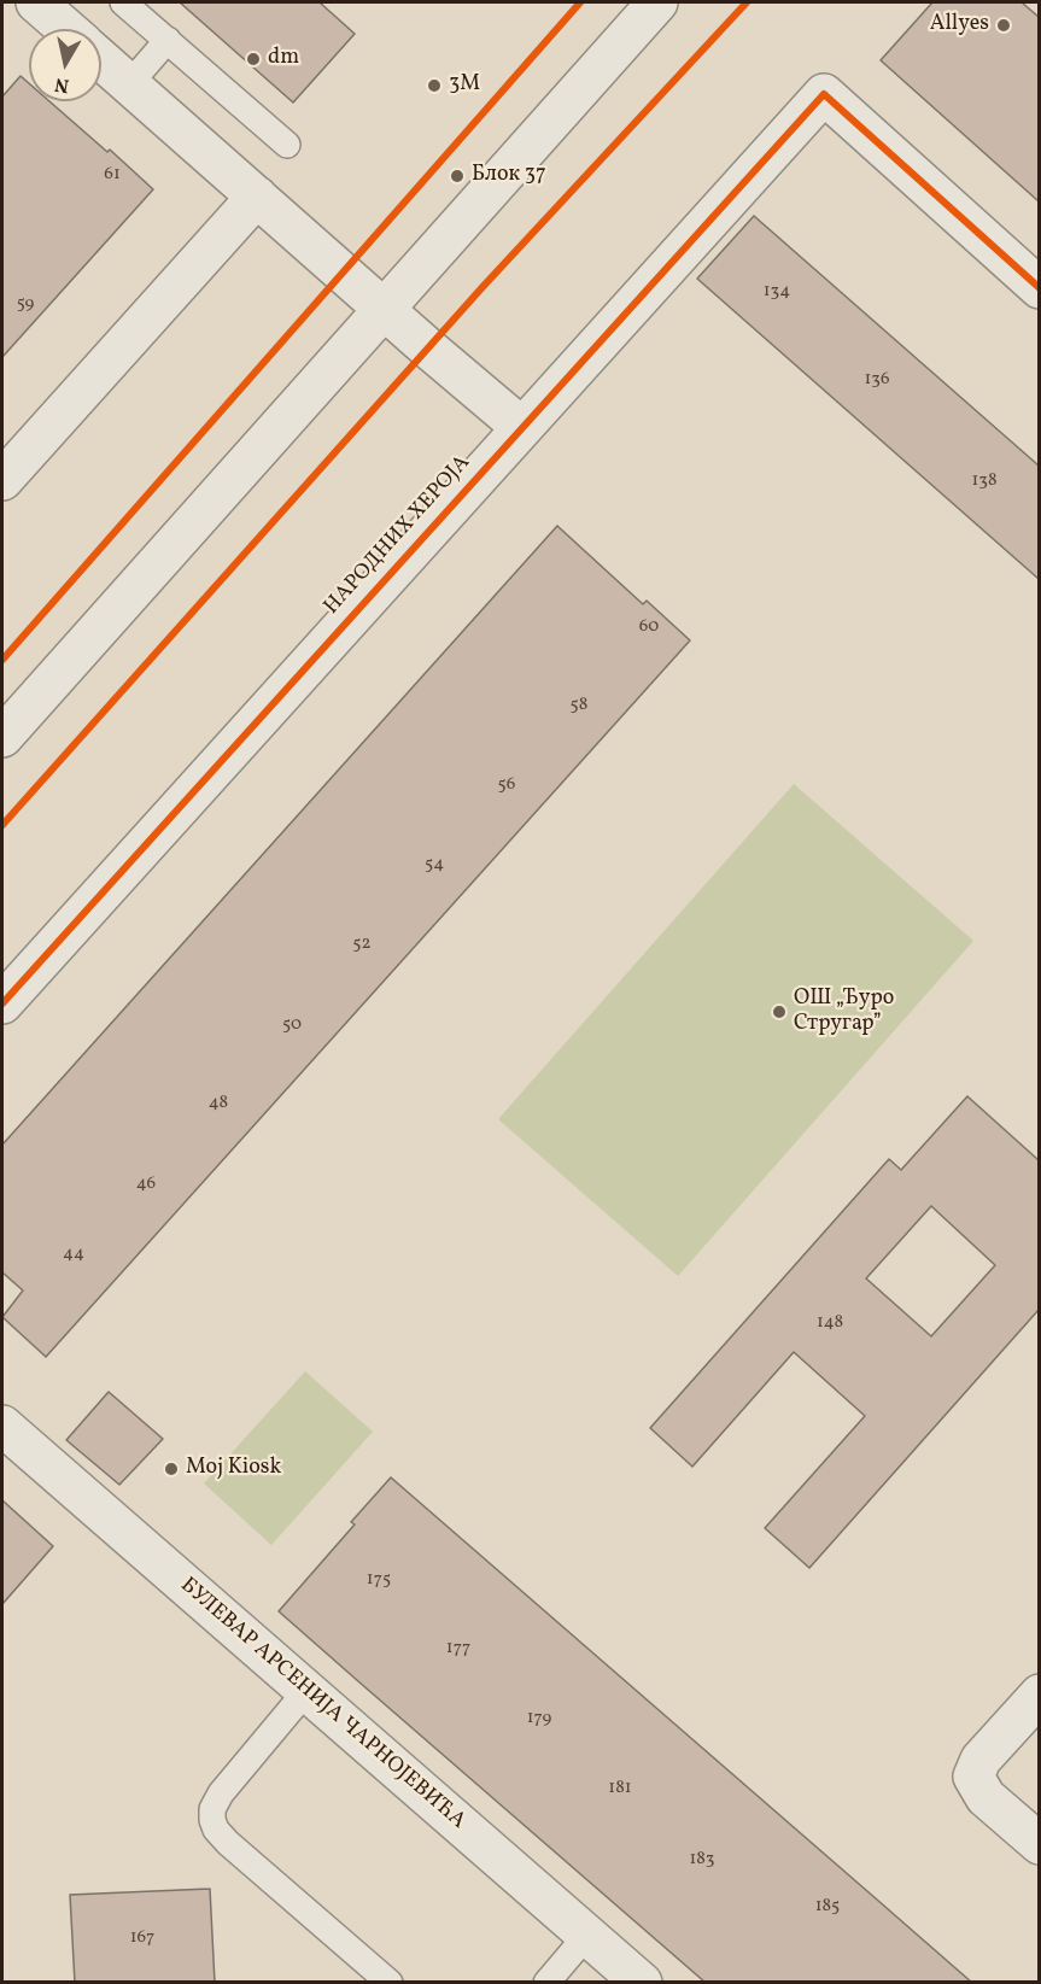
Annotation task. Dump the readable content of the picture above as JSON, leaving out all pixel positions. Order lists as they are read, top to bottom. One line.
{"streets":{"street":["НАРОДНИХ ХЕРОЈА","БУЛЕВАР АРСЕНИЈА ЧАРНОЈЕВИЋА"]},"places":["Allyes","dm","3M","Блок 37","ОШ „Ђуро Стругар”","Moj Kiosk"],"house_numbers":["61","134","59","136","138","60","58","56","54","52","50","48","46","44","148","175","177","179","181","183","185","167"],"north":"bottom"}
